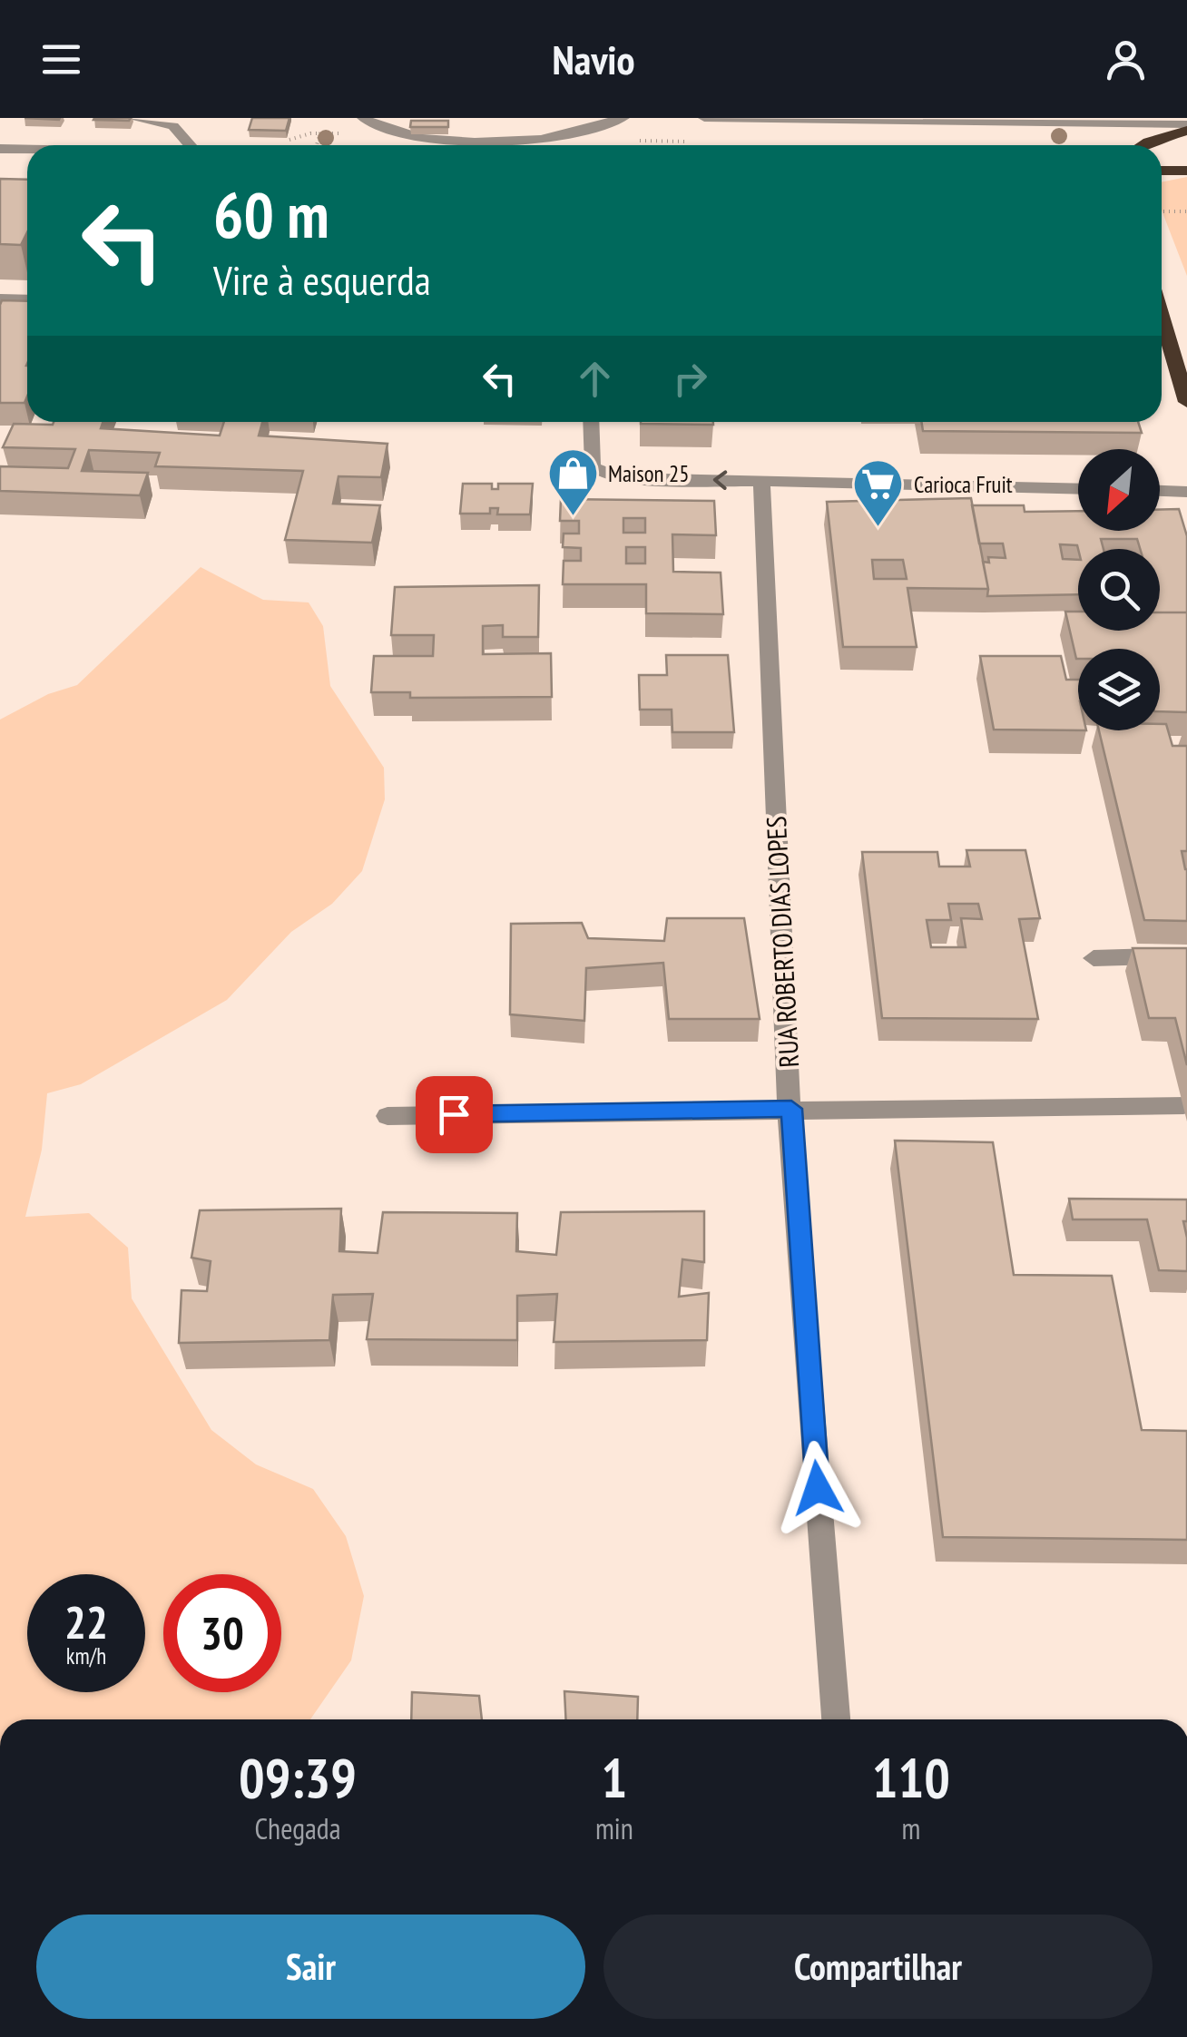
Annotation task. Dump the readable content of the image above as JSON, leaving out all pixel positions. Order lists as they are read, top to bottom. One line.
{"streets":{"street":["RUA ROBERTO DIAS LOPES"]},"places":{"shop":["Maison 25"],"supermarket":["Carioca Fruit"]},"north":"bottom left","page":{"header":"Navio","turn":["60 m","Vire à esquerda"],"speed":"22 km/h","limit":"30","eta":["09:39","Chegada","1","min","110","m"],"buttons":["Sair","Compartilhar"]}}
